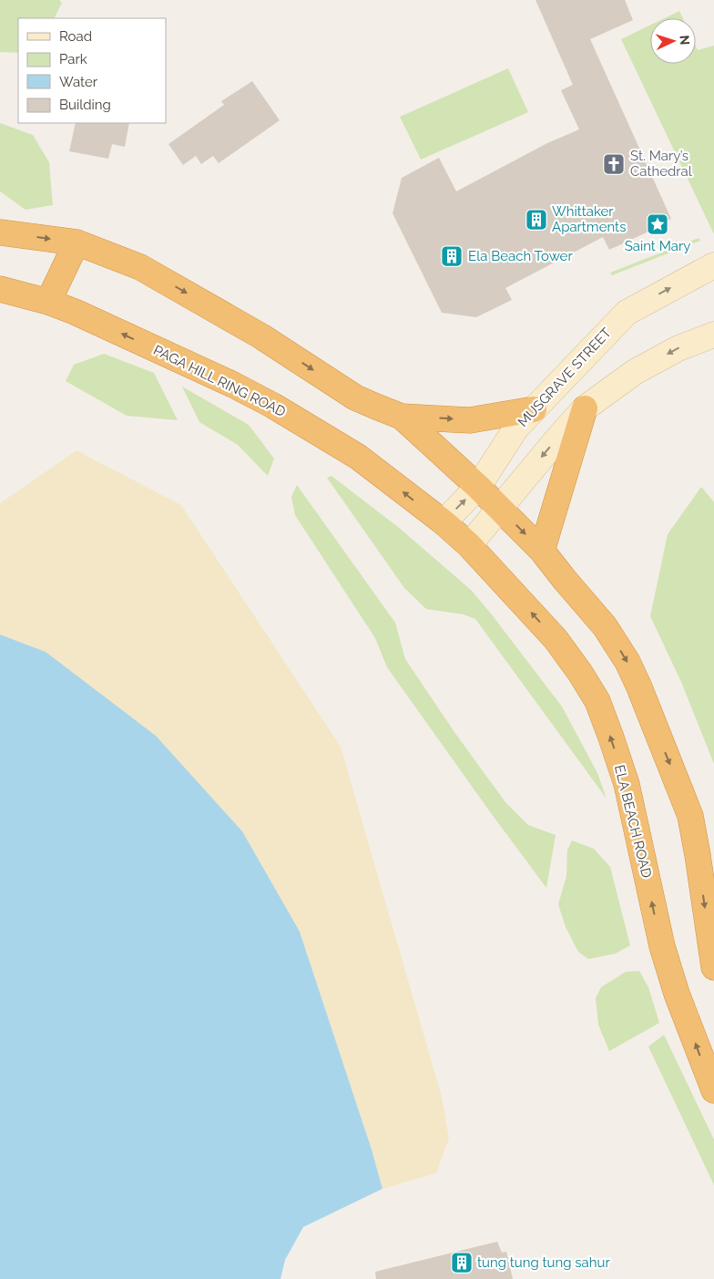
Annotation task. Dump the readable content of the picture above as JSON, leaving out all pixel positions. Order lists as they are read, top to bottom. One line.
{"streets":{"highway":["PAGA HILL RING ROAD","ELA BEACH ROAD"],"street":["MUSGRAVE STREET"]},"crossings":[["MUSGRAVE STREET","PAGA HILL RING ROAD"],["MUSGRAVE STREET","ELA BEACH ROAD"],["PAGA HILL RING ROAD","ELA BEACH ROAD"]],"places":{"church":["St. Mary’s Cathedral"],"building":["Whittaker Apartments","Ela Beach Tower","tung tung tung sahur"],"place":["Saint Mary"]},"legend":["Road","Park","Water","Building"],"north":"right"}
